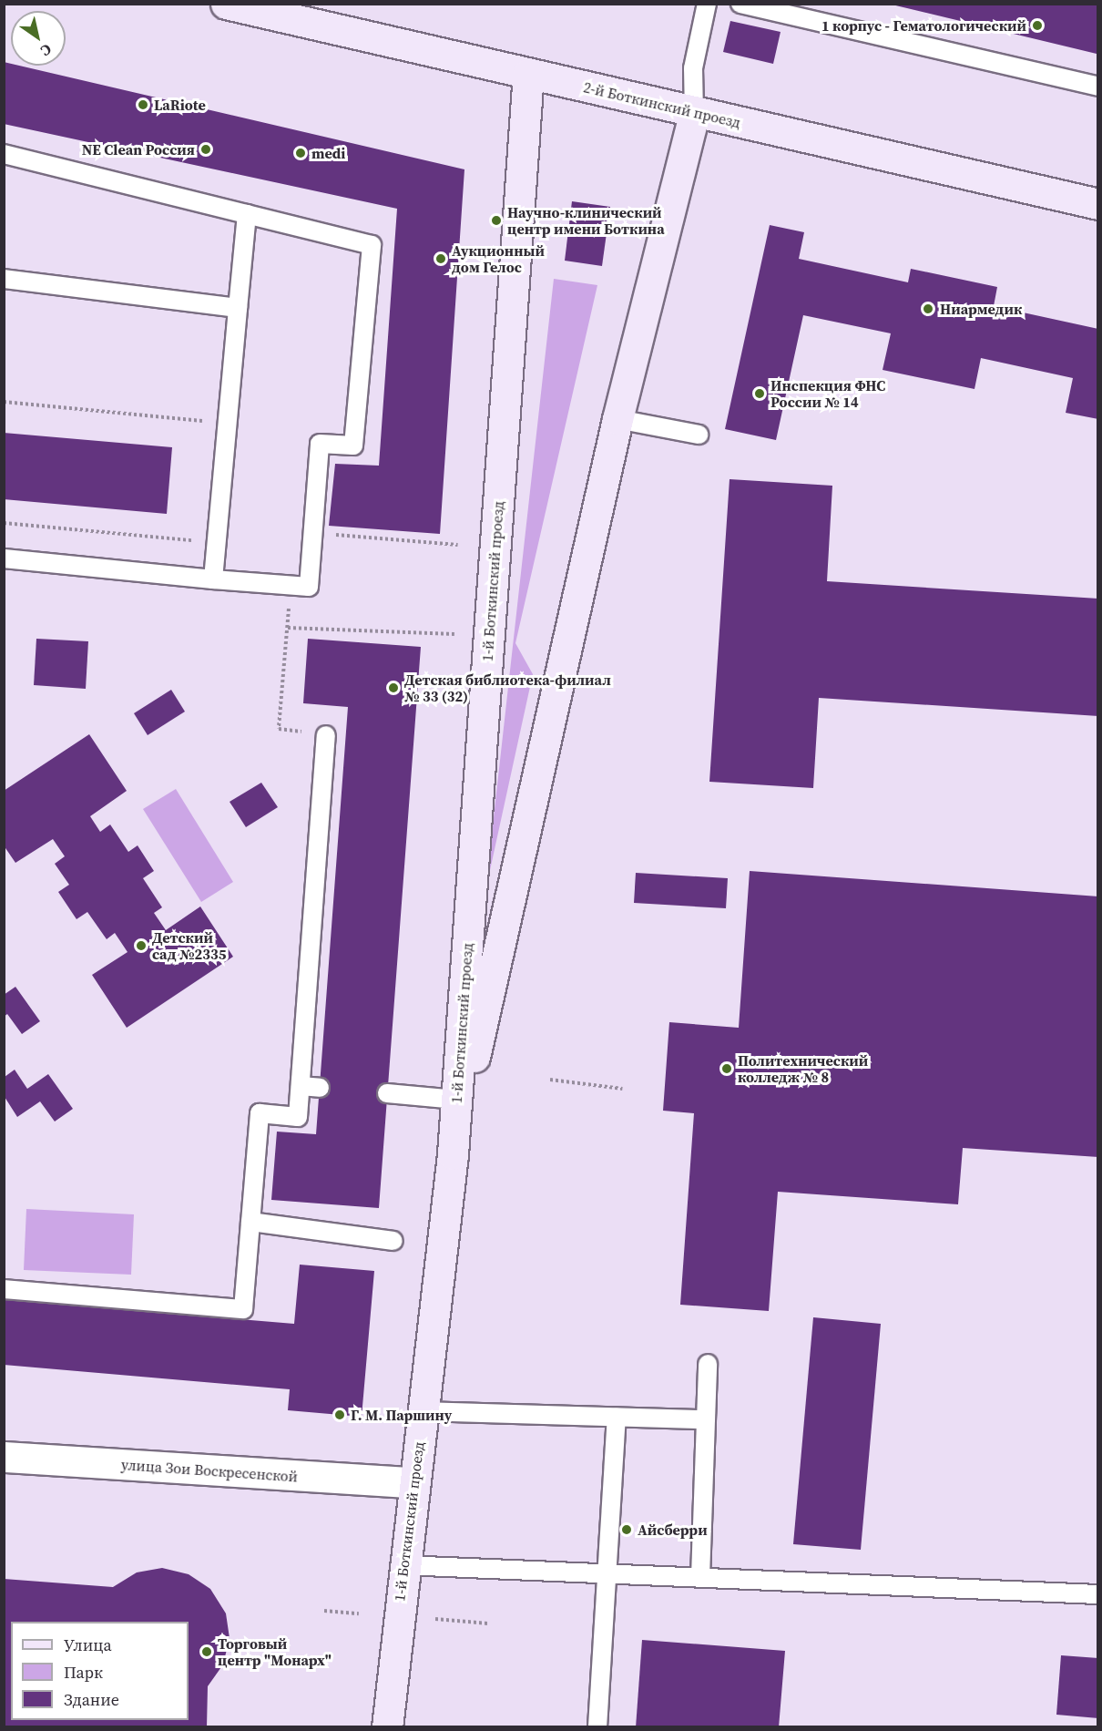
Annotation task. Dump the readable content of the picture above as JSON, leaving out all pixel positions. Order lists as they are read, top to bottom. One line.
{"streets":{"street":["2-й Боткинский проезд","1-й Боткинский проезд","улица Зои Воскресенской"]},"crossings":[["2-й Боткинский проезд","1-й Боткинский проезд"],["1-й Боткинский проезд","улица Зои Воскресенской"]],"places":["1 корпус - Гематологический","LaRiote","NE Clean Россия","medi","Научно-клинический центр имени Боткина","Аукционный дом Гелос","Ниармедик","Инспекция ФНС России № 14","Детская библиотека-филиал № 33 (32)","Детский сад №2335","Политехнический колледж № 8","Г. М. Паршину","Айсберри","Торговый центр \"Монарх\""],"legend":["Улица","Парк","Здание"],"north":"bottom right"}
